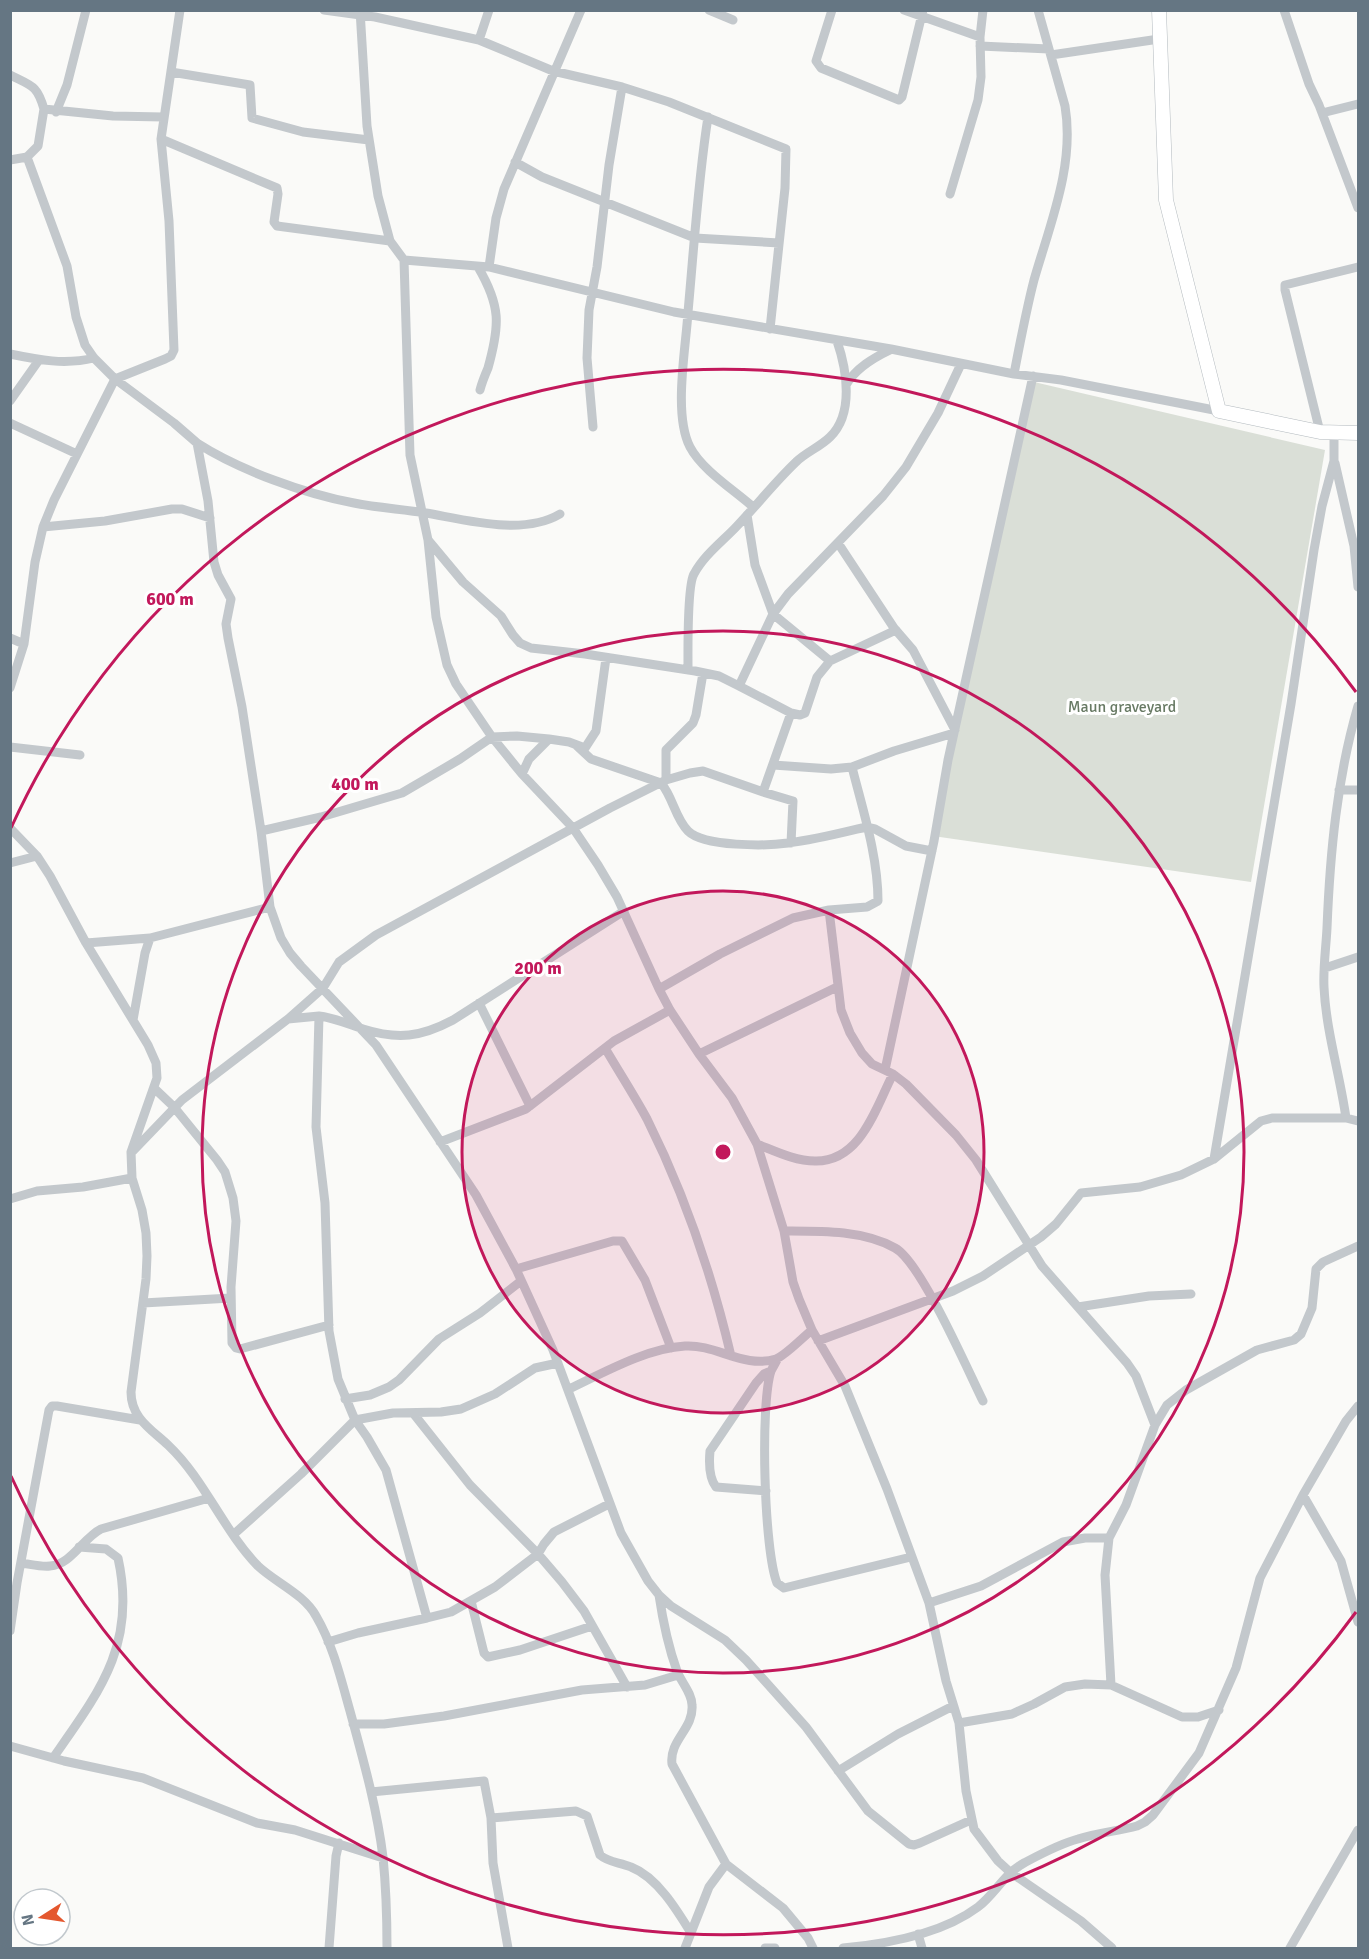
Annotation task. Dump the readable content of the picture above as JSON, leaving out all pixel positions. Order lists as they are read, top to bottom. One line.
{"parks":["Maun graveyard"],"north":"left","rings":["600 m","400 m","200 m"]}
